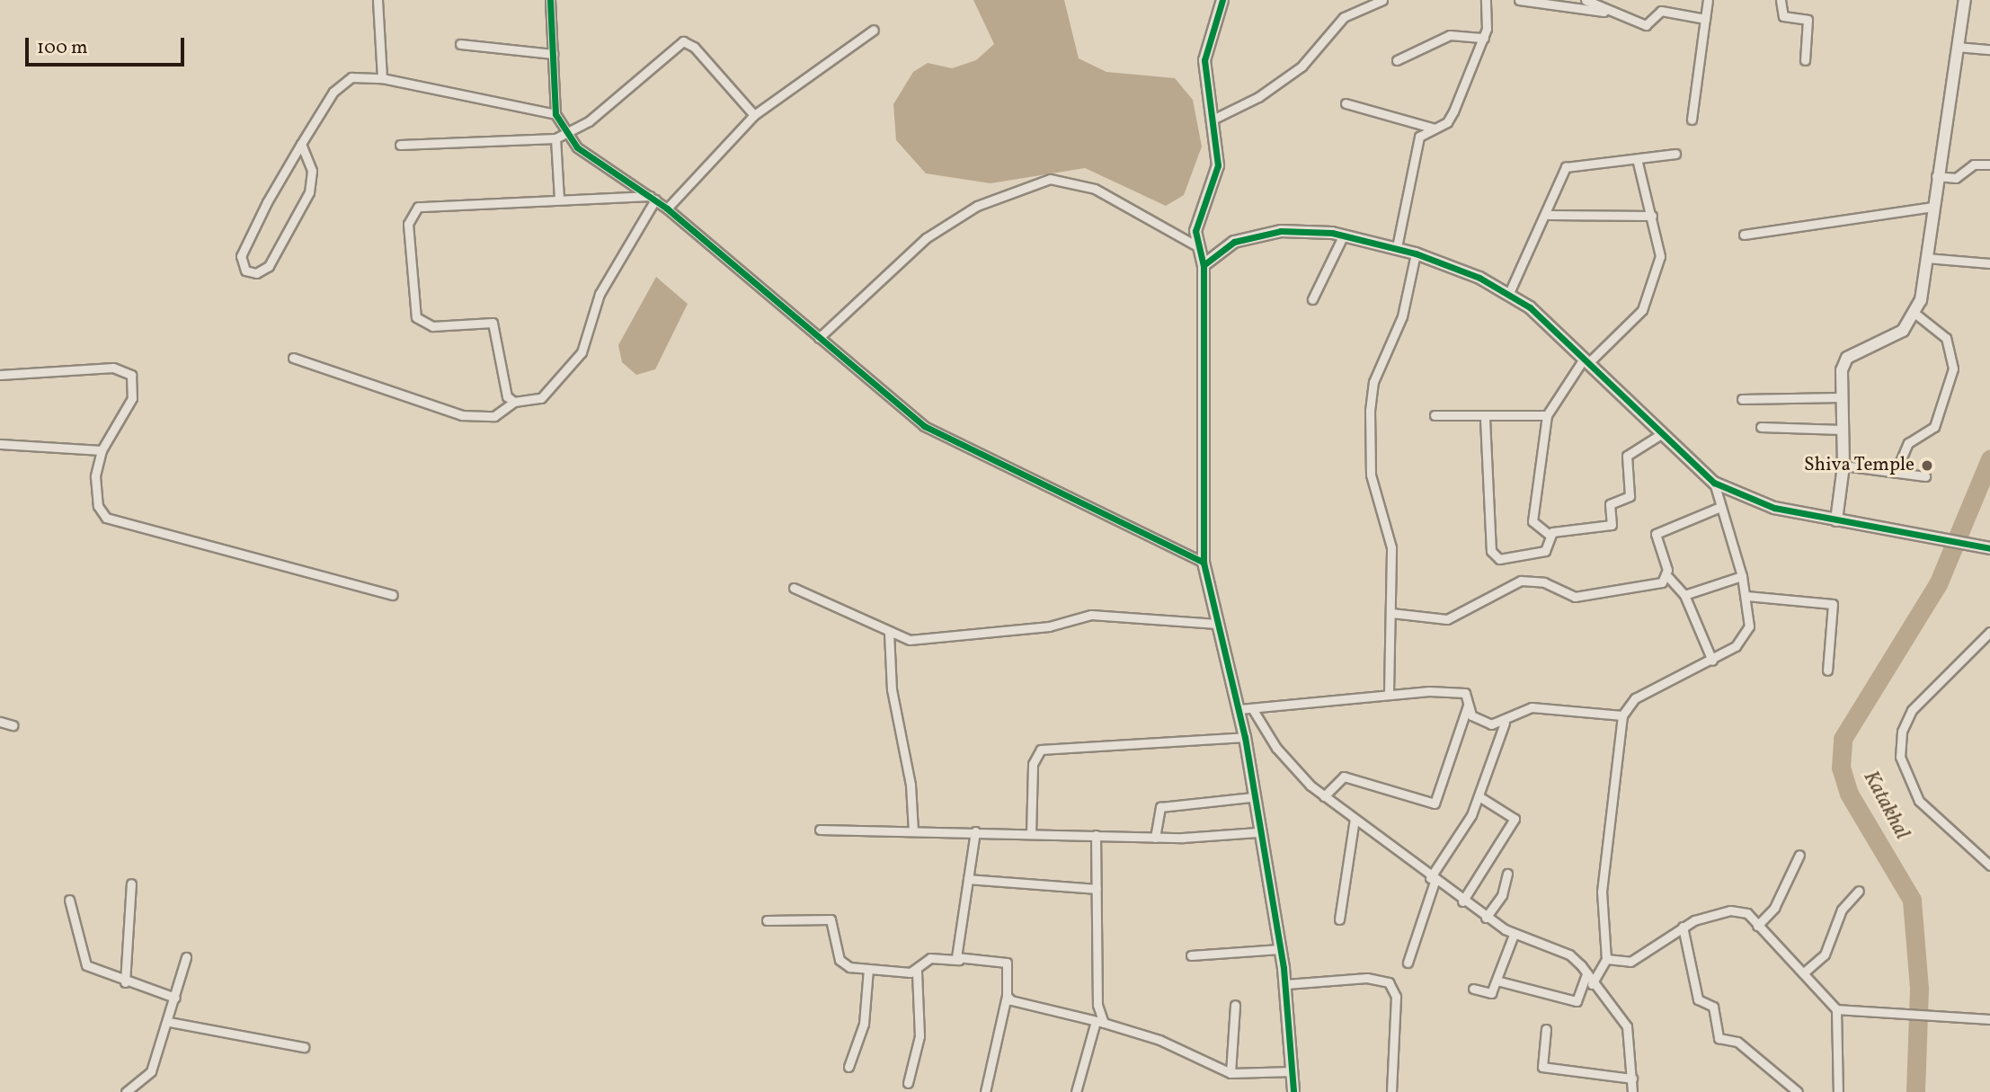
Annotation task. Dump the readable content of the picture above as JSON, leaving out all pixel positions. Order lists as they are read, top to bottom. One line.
{"water":["Katakhal"],"places":["Shiva Temple"],"scale_bar":"100 m"}
